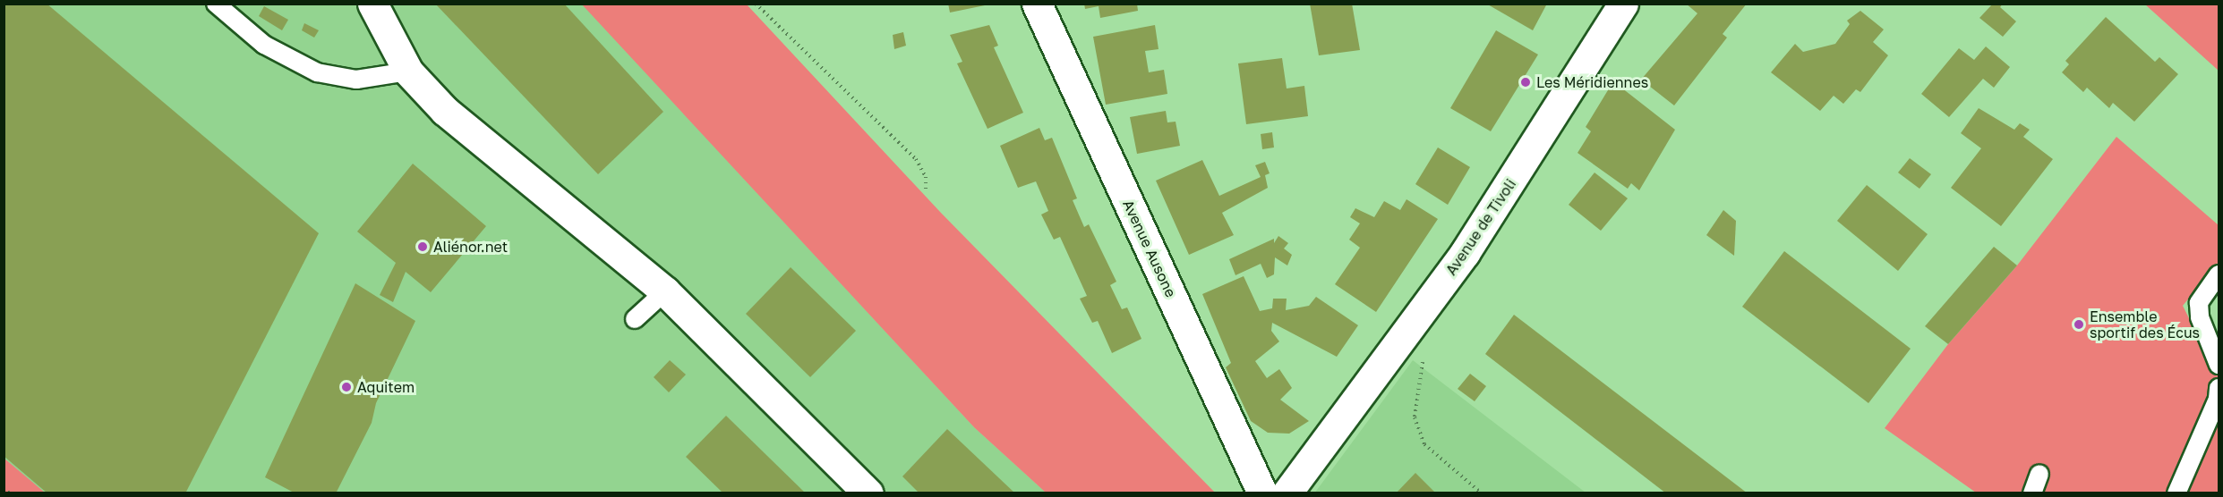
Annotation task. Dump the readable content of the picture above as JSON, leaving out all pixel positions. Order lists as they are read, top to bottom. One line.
{"streets":{"street":["Avenue de Tivoli","Avenue Ausone"]},"crossings":[["Avenue de Tivoli","Avenue Ausone"]],"places":["Les Méridiennes","Aliénor.net","Ensemble sportif des Écus","Aquitem"]}
